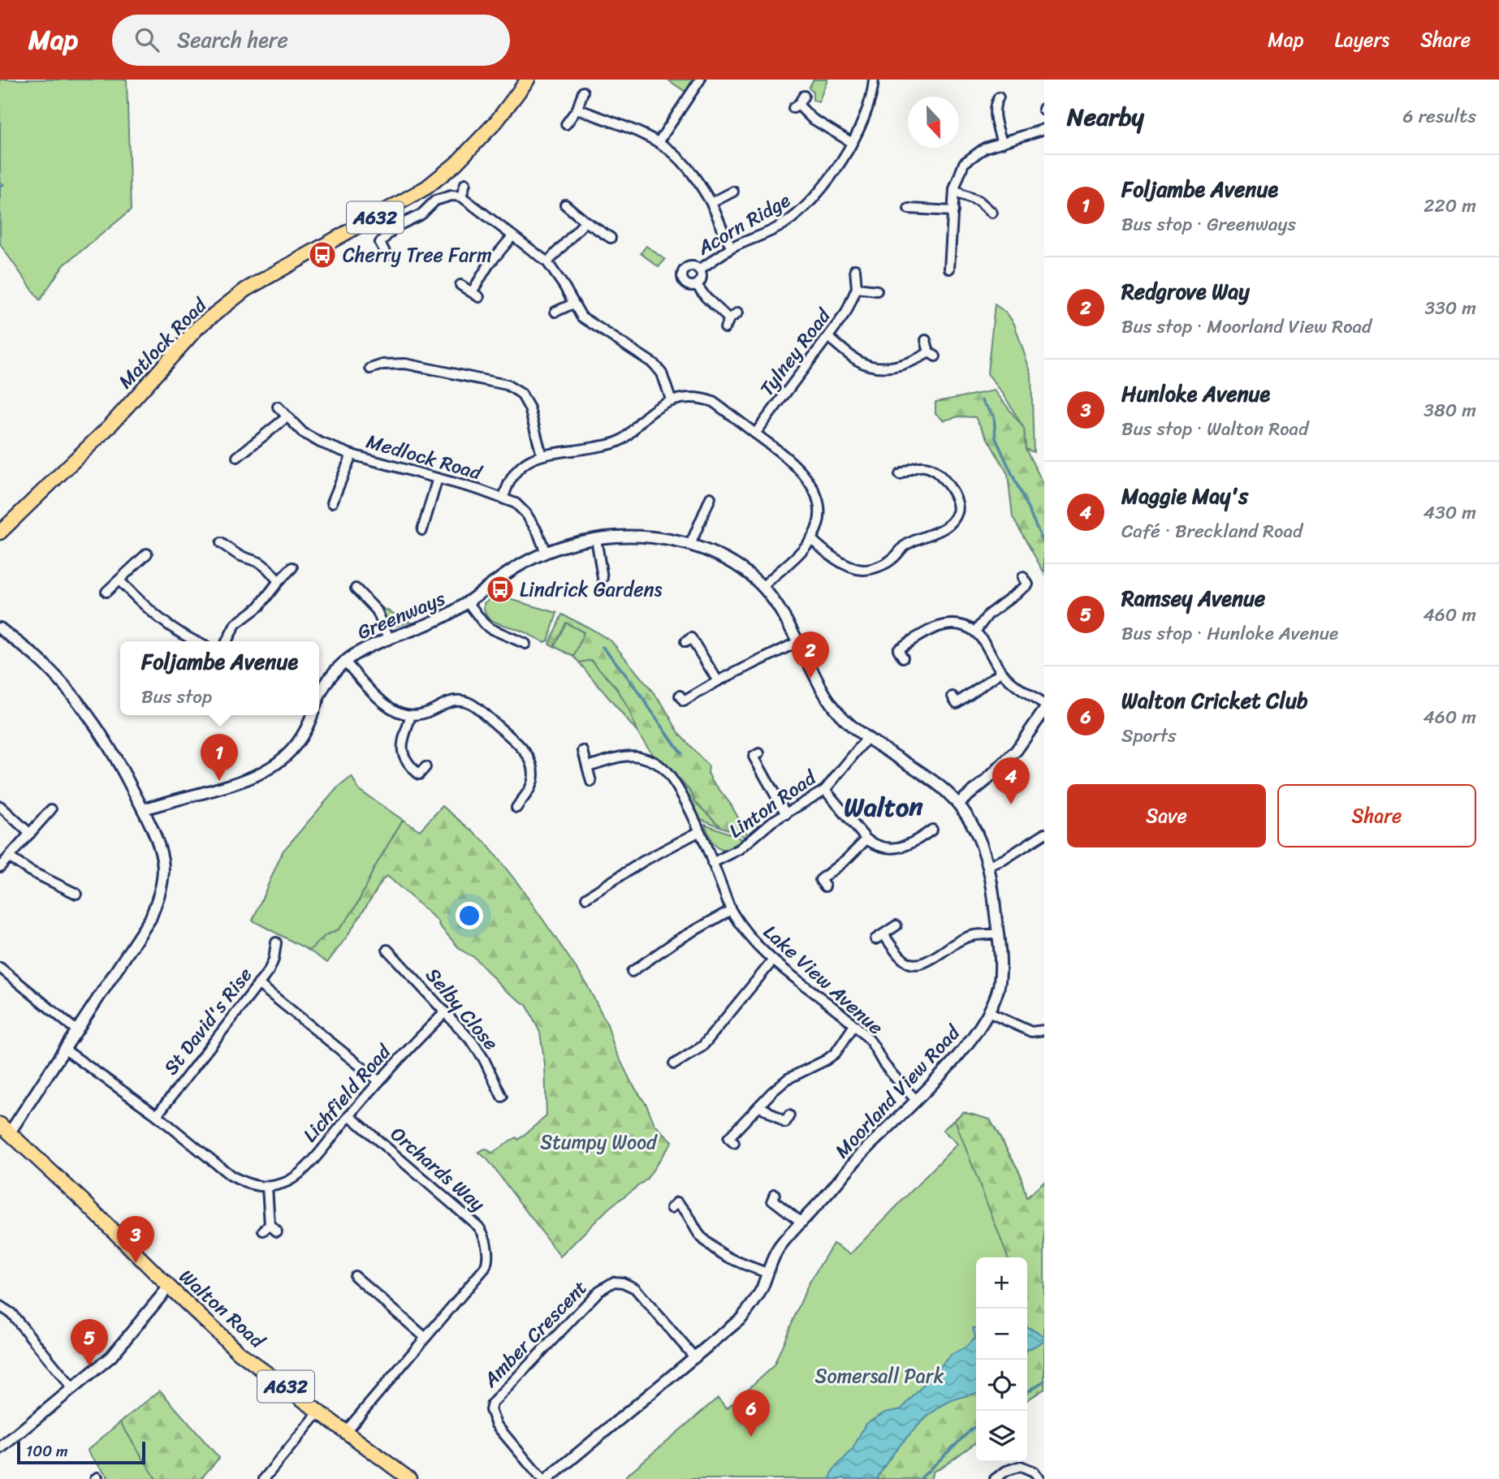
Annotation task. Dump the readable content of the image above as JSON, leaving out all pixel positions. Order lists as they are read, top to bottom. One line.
{"streets":{"main road":["A632","Matlock Road","Walton Road"],"street":["Acorn Ridge","Tylney Road","Medlock Road","Greenways","Linton Road","Lake View Avenue","Selby Close","St David's Rise","Moorland View Road","Lichfield Road","Orchards Way","Amber Crescent"]},"crossings":[["Medlock Road","Greenways"],["Greenways","Moorland View Road"],["Linton Road","Lake View Avenue"],["Linton Road","Moorland View Road"],["Lake View Avenue","Moorland View Road"],["Selby Close","Lichfield Road"],["Moorland View Road","Amber Crescent"],["Lichfield Road","Orchards Way"],["Orchards Way","Walton Road"]],"districts":["Walton"],"parks":["Stumpy Wood","Somersall Park"],"places":{"bus stop":["Cherry Tree Farm","Lindrick Gardens"]},"scale_bar":"100 m","north":"bottom","page":{"header":"Map","search":"Search here","nav":["Map","Layers","Share"],"heading":["Nearby","6 results"],"list":[{"mark":"1","name":"Foljambe Avenue","note":"Bus stop · Greenways","value":"220 m"},{"mark":"2","name":"Redgrove Way","note":"Bus stop · Moorland View Road","value":"330 m"},{"mark":"3","name":"Hunloke Avenue","note":"Bus stop · Walton Road","value":"380 m"},{"mark":"4","name":"Maggie May's","note":"Café · Breckland Road","value":"430 m"},{"mark":"5","name":"Ramsey Avenue","note":"Bus stop · Hunloke Avenue","value":"460 m"},{"mark":"6","name":"Walton Cricket Club","note":"Sports","value":"460 m"}],"pins":["2","1","4","3","5","6"],"popup":["Foljambe Avenue","Bus stop"],"buttons":["Save","Share"],"map_buttons":["+","−"],"scale":"100 m"}}
